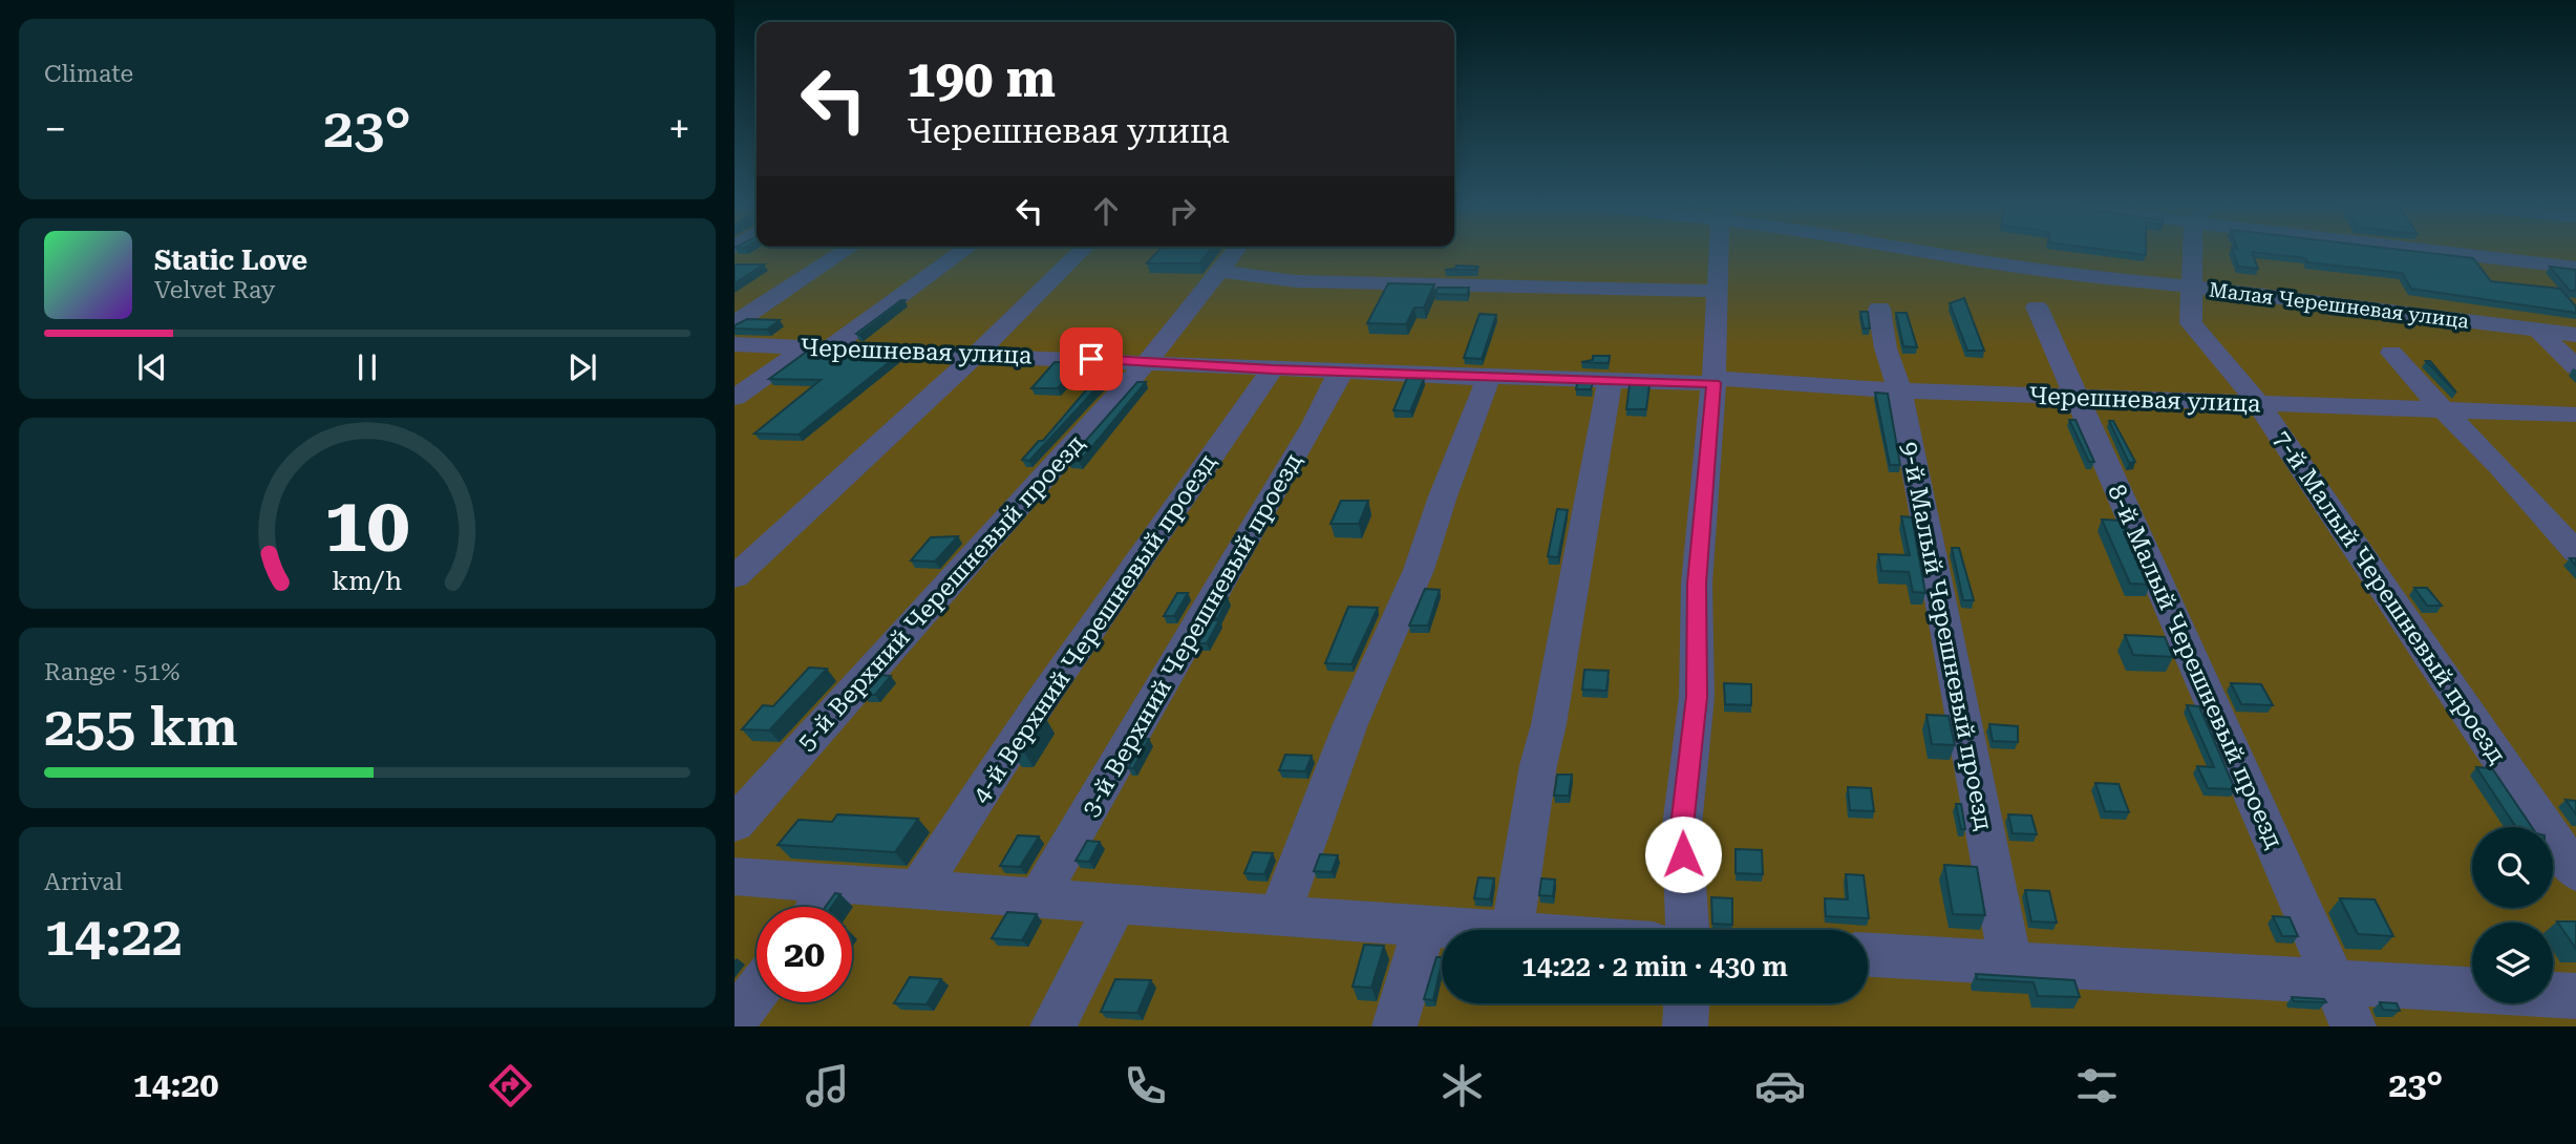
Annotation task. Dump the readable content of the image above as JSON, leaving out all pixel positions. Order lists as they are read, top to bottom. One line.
{"streets":{"lane":["Малая Черешневая улица","Черешневая улица","5-й Верхний Черешневый проезд","7-й Малый Черешневый проезд","4-й Верхний Черешневый проезд","3-й Верхний Черешневый проезд","9-й Малый Черешневый проезд","8-й Малый Черешневый проезд"]},"crossings":[["Малая Черешневая улица","7-й Малый Черешневый проезд"],["Черешневая улица","5-й Верхний Черешневый проезд"],["Черешневая улица","7-й Малый Черешневый проезд"],["Черешневая улица","4-й Верхний Черешневый проезд"],["Черешневая улица","3-й Верхний Черешневый проезд"],["Черешневая улица","9-й Малый Черешневый проезд"],["Черешневая улица","8-й Малый Черешневый проезд"]],"page":{"tile":["Climate",["Range · 51%","255 km"],["Arrival","14:22"]],"turn":["190 m","Черешневая улица"],"heat":["−","23°","+"],"song":["Static Love","Velvet Ray"],"limit":"20","trip":"14:22 · 2 min · 430 m","tabs":["14:20","23°"],"gauge":["10","km/h"]}}
